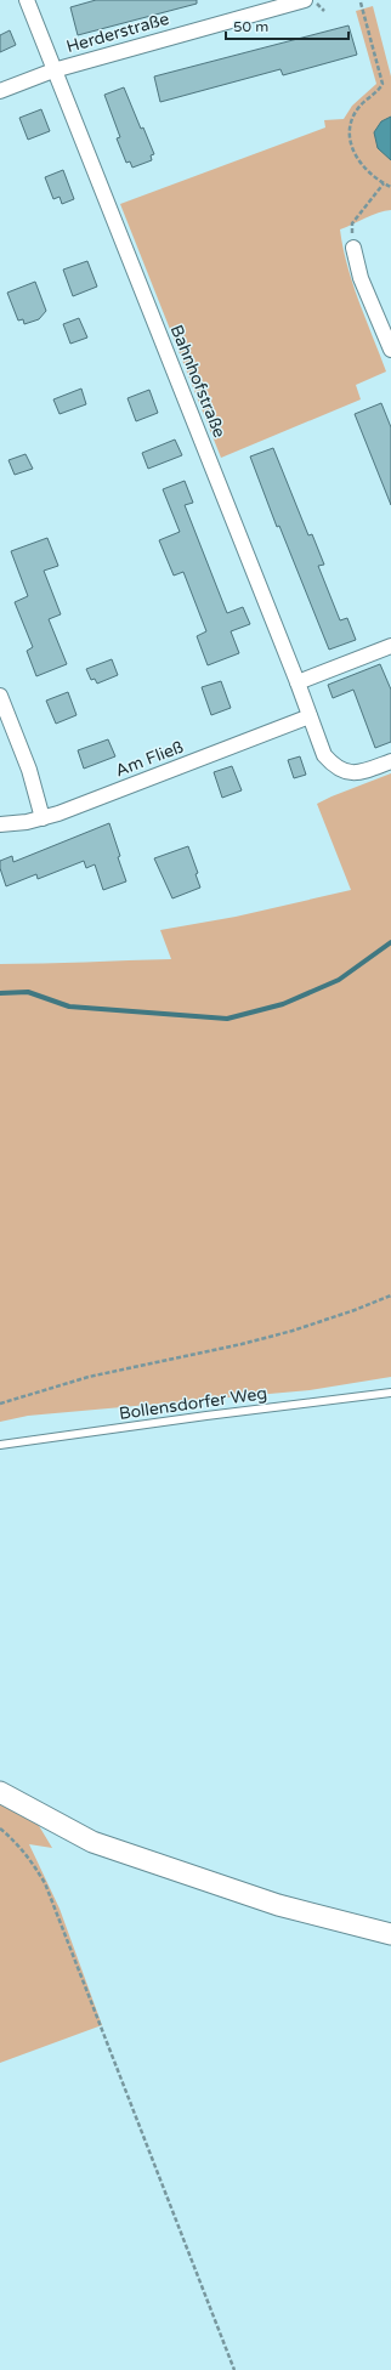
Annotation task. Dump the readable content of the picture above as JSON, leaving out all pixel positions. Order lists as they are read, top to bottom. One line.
{"streets":{"street":["Herderstraße","Bahnhofstraße","Am Fließ"],"lane":["Bollensdorfer Weg"]},"crossings":[["Herderstraße","Bahnhofstraße"],["Bahnhofstraße","Am Fließ"]],"scale_bar":"50 m"}
